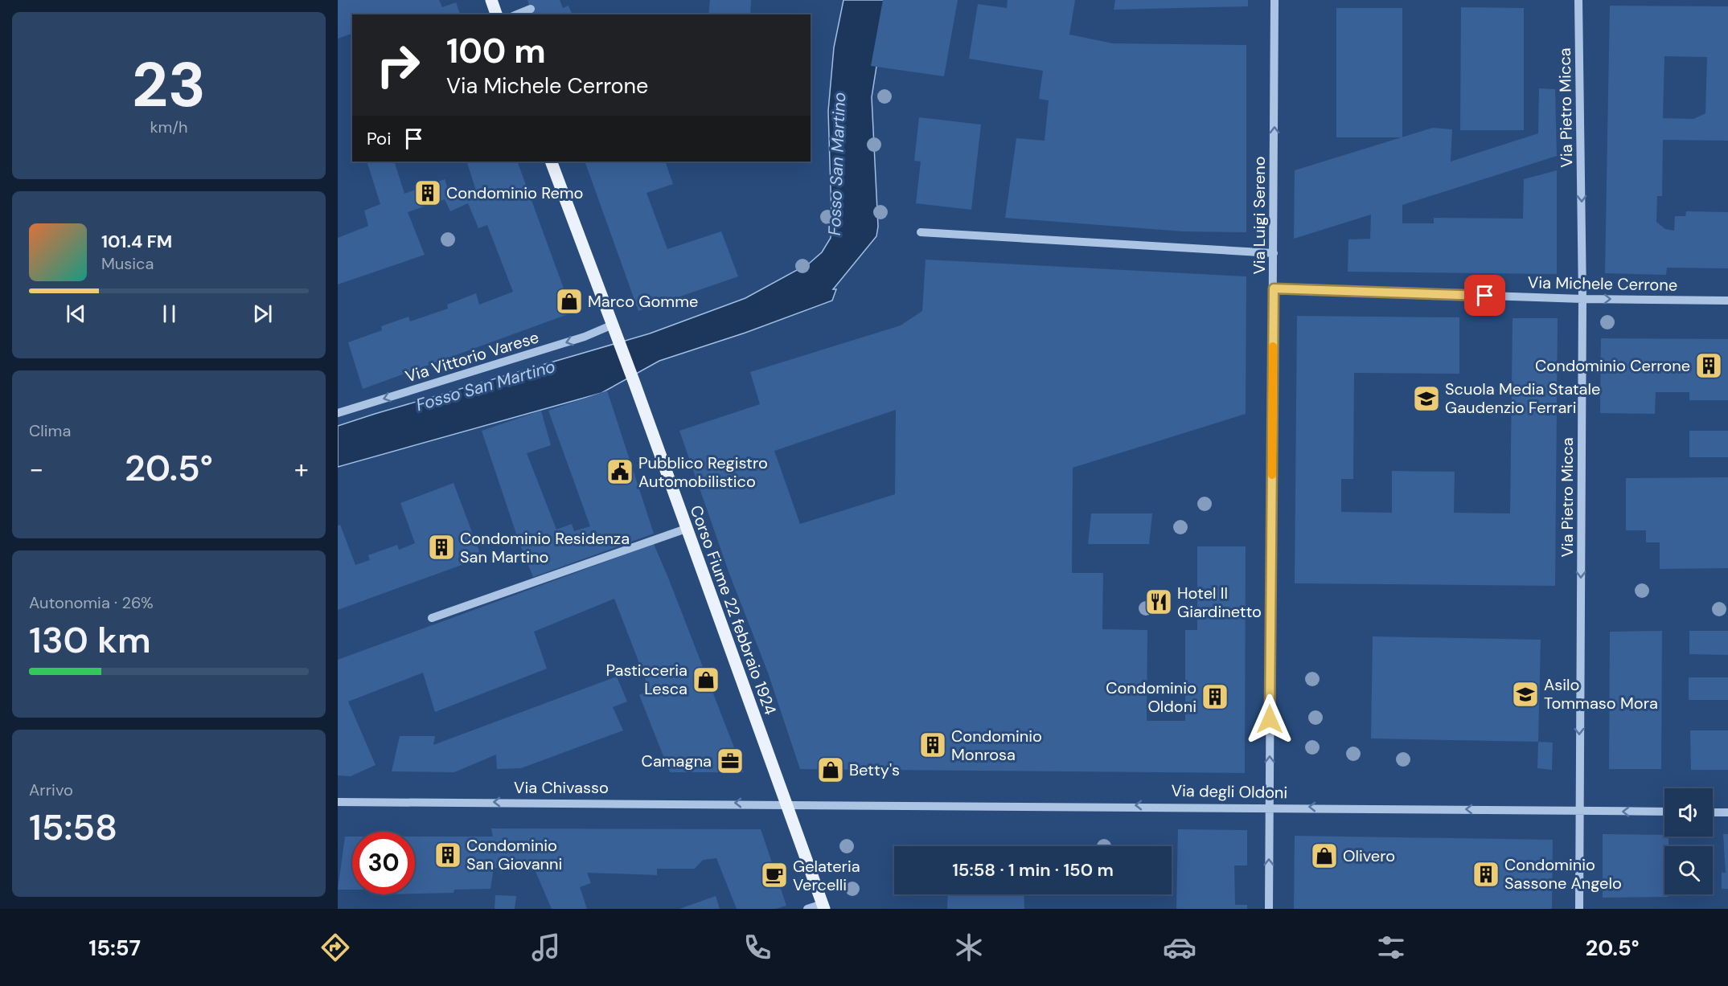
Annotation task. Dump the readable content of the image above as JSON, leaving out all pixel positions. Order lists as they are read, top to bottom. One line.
{"streets":{"main road":["Corso Fiume 22 febbraio 1924"],"street":["Via Pietro Micca","Via Luigi Sereno","Via Michele Cerrone","Via Vittorio Varese","Via Chivasso","Via degli Oldoni"]},"crossings":[["Via Pietro Micca","Via Michele Cerrone"],["Via Pietro Micca","Via degli Oldoni"],["Via Luigi Sereno","Via Michele Cerrone"],["Via Luigi Sereno","Via degli Oldoni"],["Via Vittorio Varese","Corso Fiume 22 febbraio 1924"],["Corso Fiume 22 febbraio 1924","Via Chivasso"],["Corso Fiume 22 febbraio 1924","Via degli Oldoni"],["Via Chivasso","Via degli Oldoni"]],"one_way":["Via Pietro Micca","Via Luigi Sereno","Via Vittorio Varese","Via Chivasso","Via degli Oldoni"],"water":["Fosso San Martino"],"places":{"building":["Condominio Remo","Condominio Cerrone","Condominio Residenza San Martino","Condominio Oldoni","Condominio Monrosa","Condominio San Giovanni","Condominio Sassone Angelo"],"shop":["Marco Gomme","Pasticceria Lesca","Betty's","Olivero"],"school or university":["Scuola Media Statale Gaudenzio Ferrari","Asilo Tommaso Mora"],"public building":["Pubblico Registro Automobilistico"],"restaurant":["Hotel Il Giardinetto"],"office":["Camagna"],"cafe":["Gelateria Vercelli"]},"page":{"tile":[["23","km/h"],"Clima",["Autonomia · 26%","130 km"],["Arrivo","15:58"]],"turn":["100 m","Via Michele Cerrone"],"then":"Poi","song":["101.4 FM","Musica"],"heat":["−","20.5°","+"],"limit":"30","trip":"15:58 · 1 min · 150 m","tabs":["15:57","20.5°"]}}
